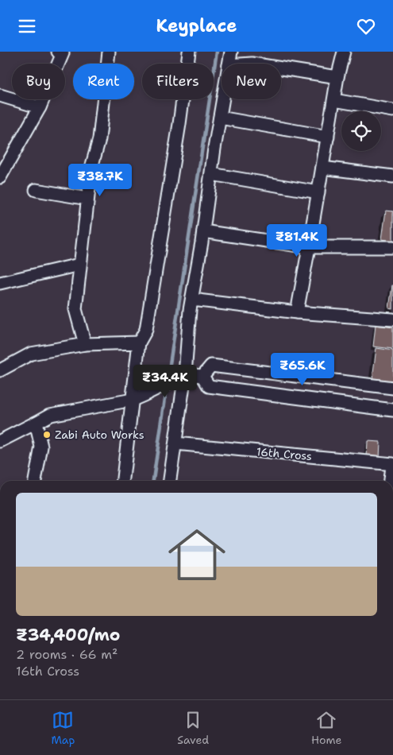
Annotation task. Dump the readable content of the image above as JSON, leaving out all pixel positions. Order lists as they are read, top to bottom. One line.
{"streets":{"street":["16th Cross"]},"places":["Zabi Auto Works"],"page":{"header":"Keyplace","chip":["Buy","Rent","Filters","New"],"price":["₹38.7K","₹81.4K","₹65.6K","₹34.4K"],"list":[{"name":"₹34,400/mo","note":"2 rooms · 66 m² · 16th Cross"}],"tabs":["Map","Saved","Home"]}}
